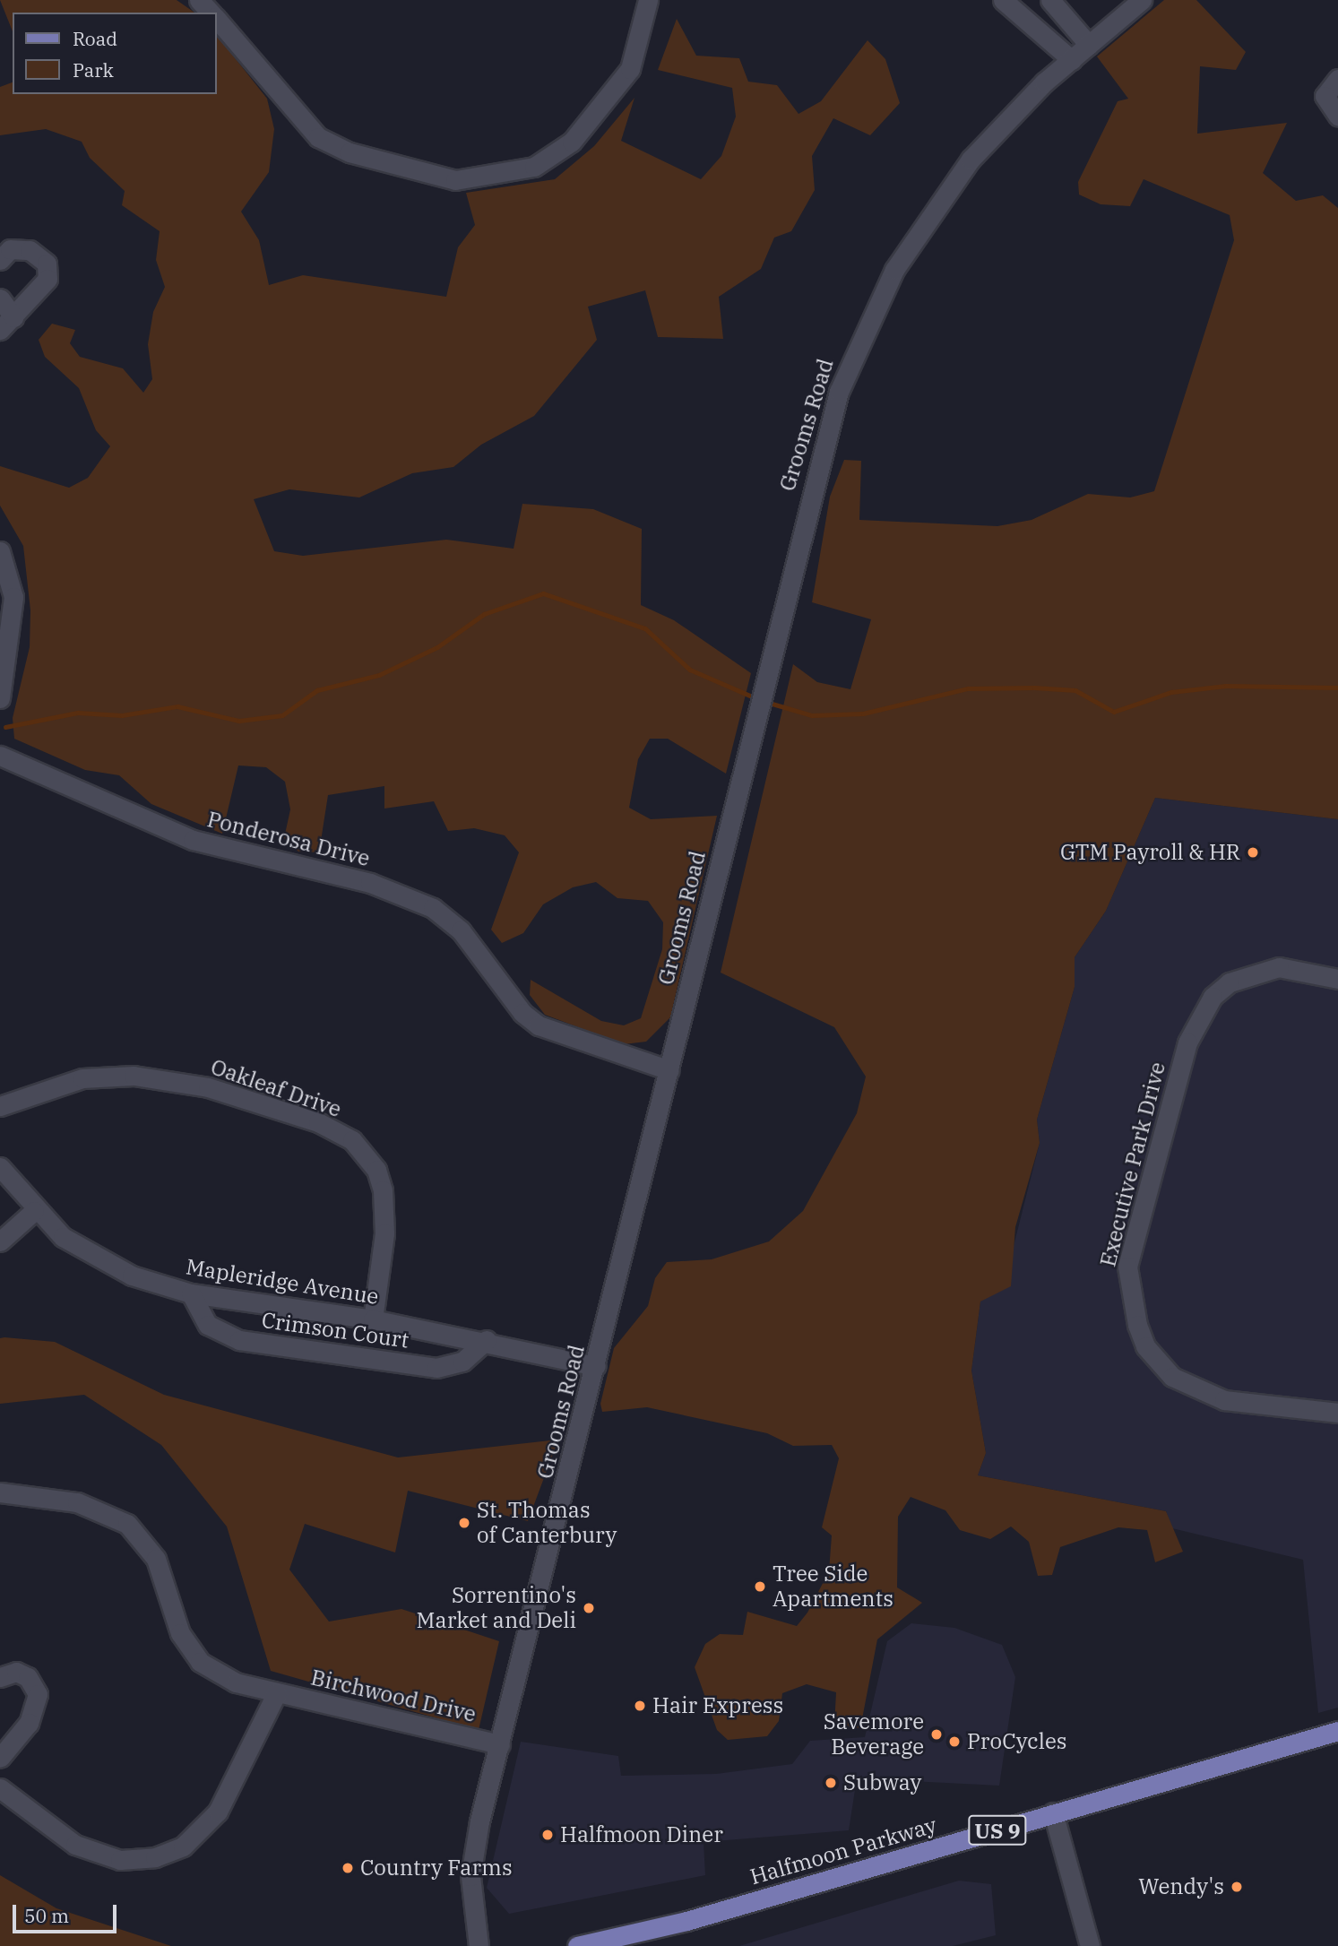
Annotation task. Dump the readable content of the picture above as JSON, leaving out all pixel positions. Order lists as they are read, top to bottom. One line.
{"streets":{"main road":["US 9","Halfmoon Parkway"],"street":["Grooms Road","Ponderosa Drive","Oakleaf Drive","Executive Park Drive","Mapleridge Avenue","Crimson Court","Birchwood Drive"]},"crossings":[["Grooms Road","Ponderosa Drive"],["Grooms Road","Mapleridge Avenue"],["Grooms Road","Birchwood Drive"],["Oakleaf Drive","Mapleridge Avenue"],["Mapleridge Avenue","Crimson Court"]],"places":["GTM Payroll & HR","St. Thomas of Canterbury","Tree Side Apartments","Sorrentino's Market and Deli","Hair Express","Savemore Beverage","ProCycles","Subway","Halfmoon Diner","Country Farms","Wendy's"],"legend":["Road","Park"],"scale_bar":"50 m"}
